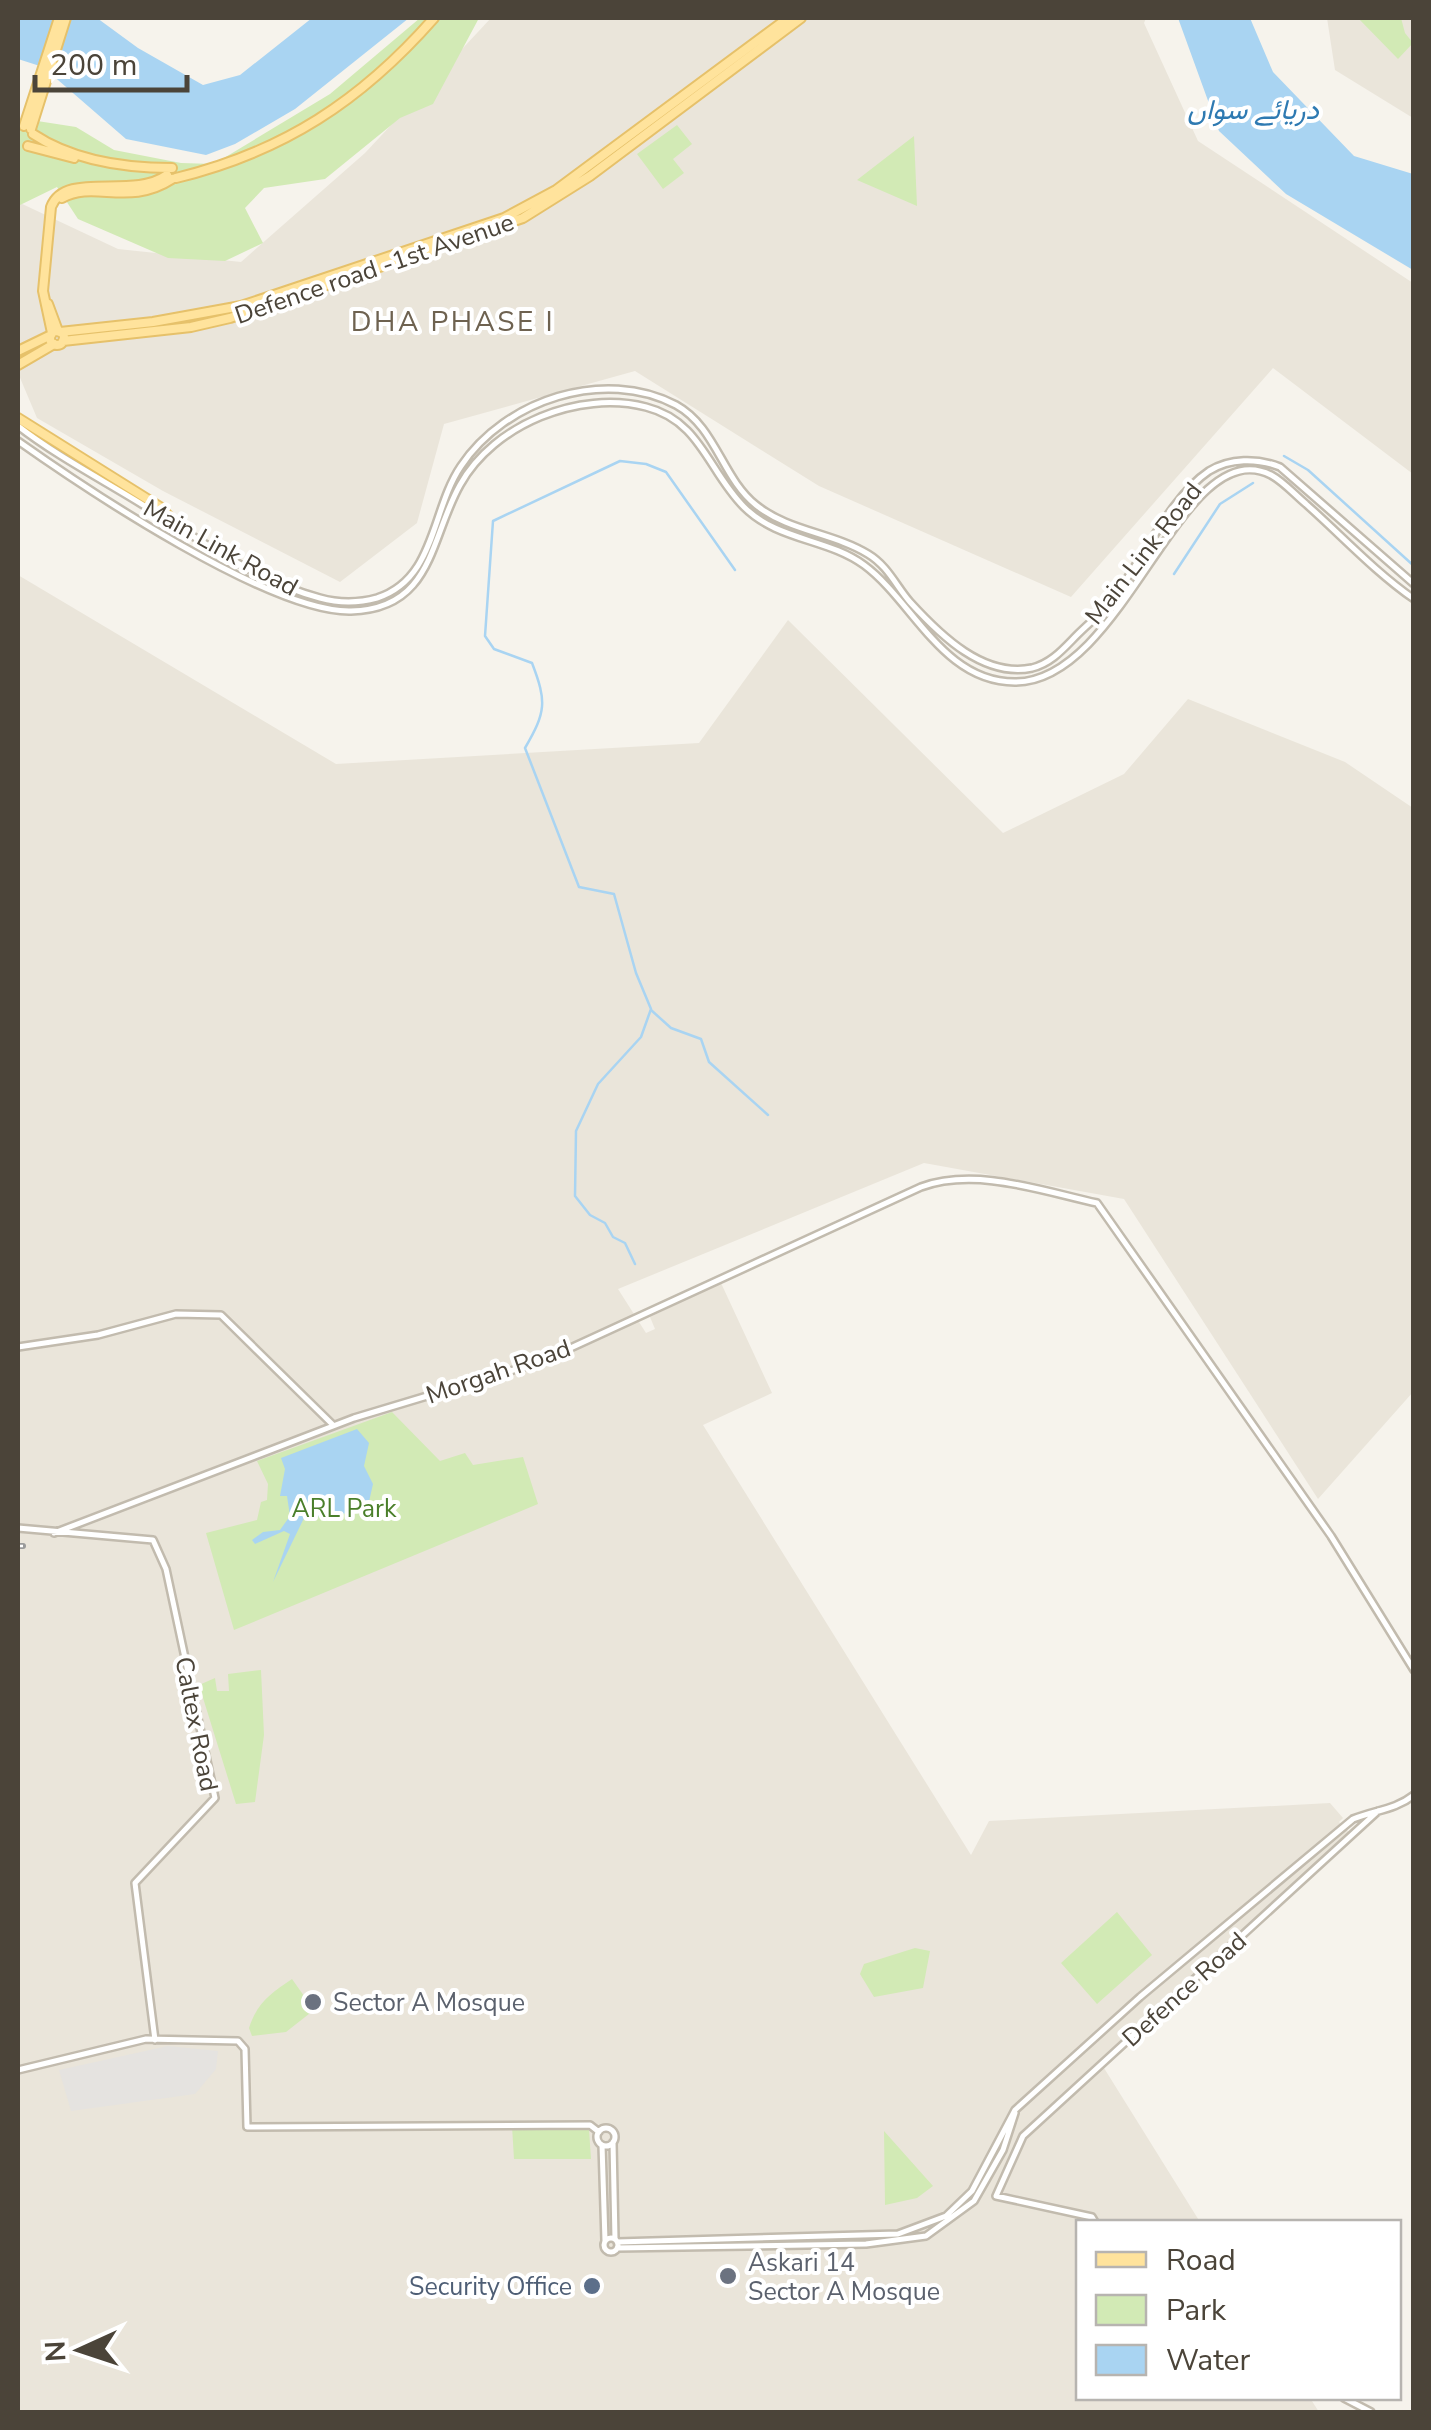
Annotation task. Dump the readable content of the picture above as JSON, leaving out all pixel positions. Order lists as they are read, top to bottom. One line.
{"streets":{"street":["Main Link Road","Morgah Road","Caltex Road","Defence Road"]},"crossings":[["Morgah Road","Caltex Road"]],"districts":["DHA PHASE I"],"water":["دریائے سواں"],"parks":["ARL Park"],"places":["Sector A Mosque","Askari 14 Sector A Mosque","Security Office"],"legend":["Road","Park","Water"],"scale_bar":"200 m","north":"left"}
